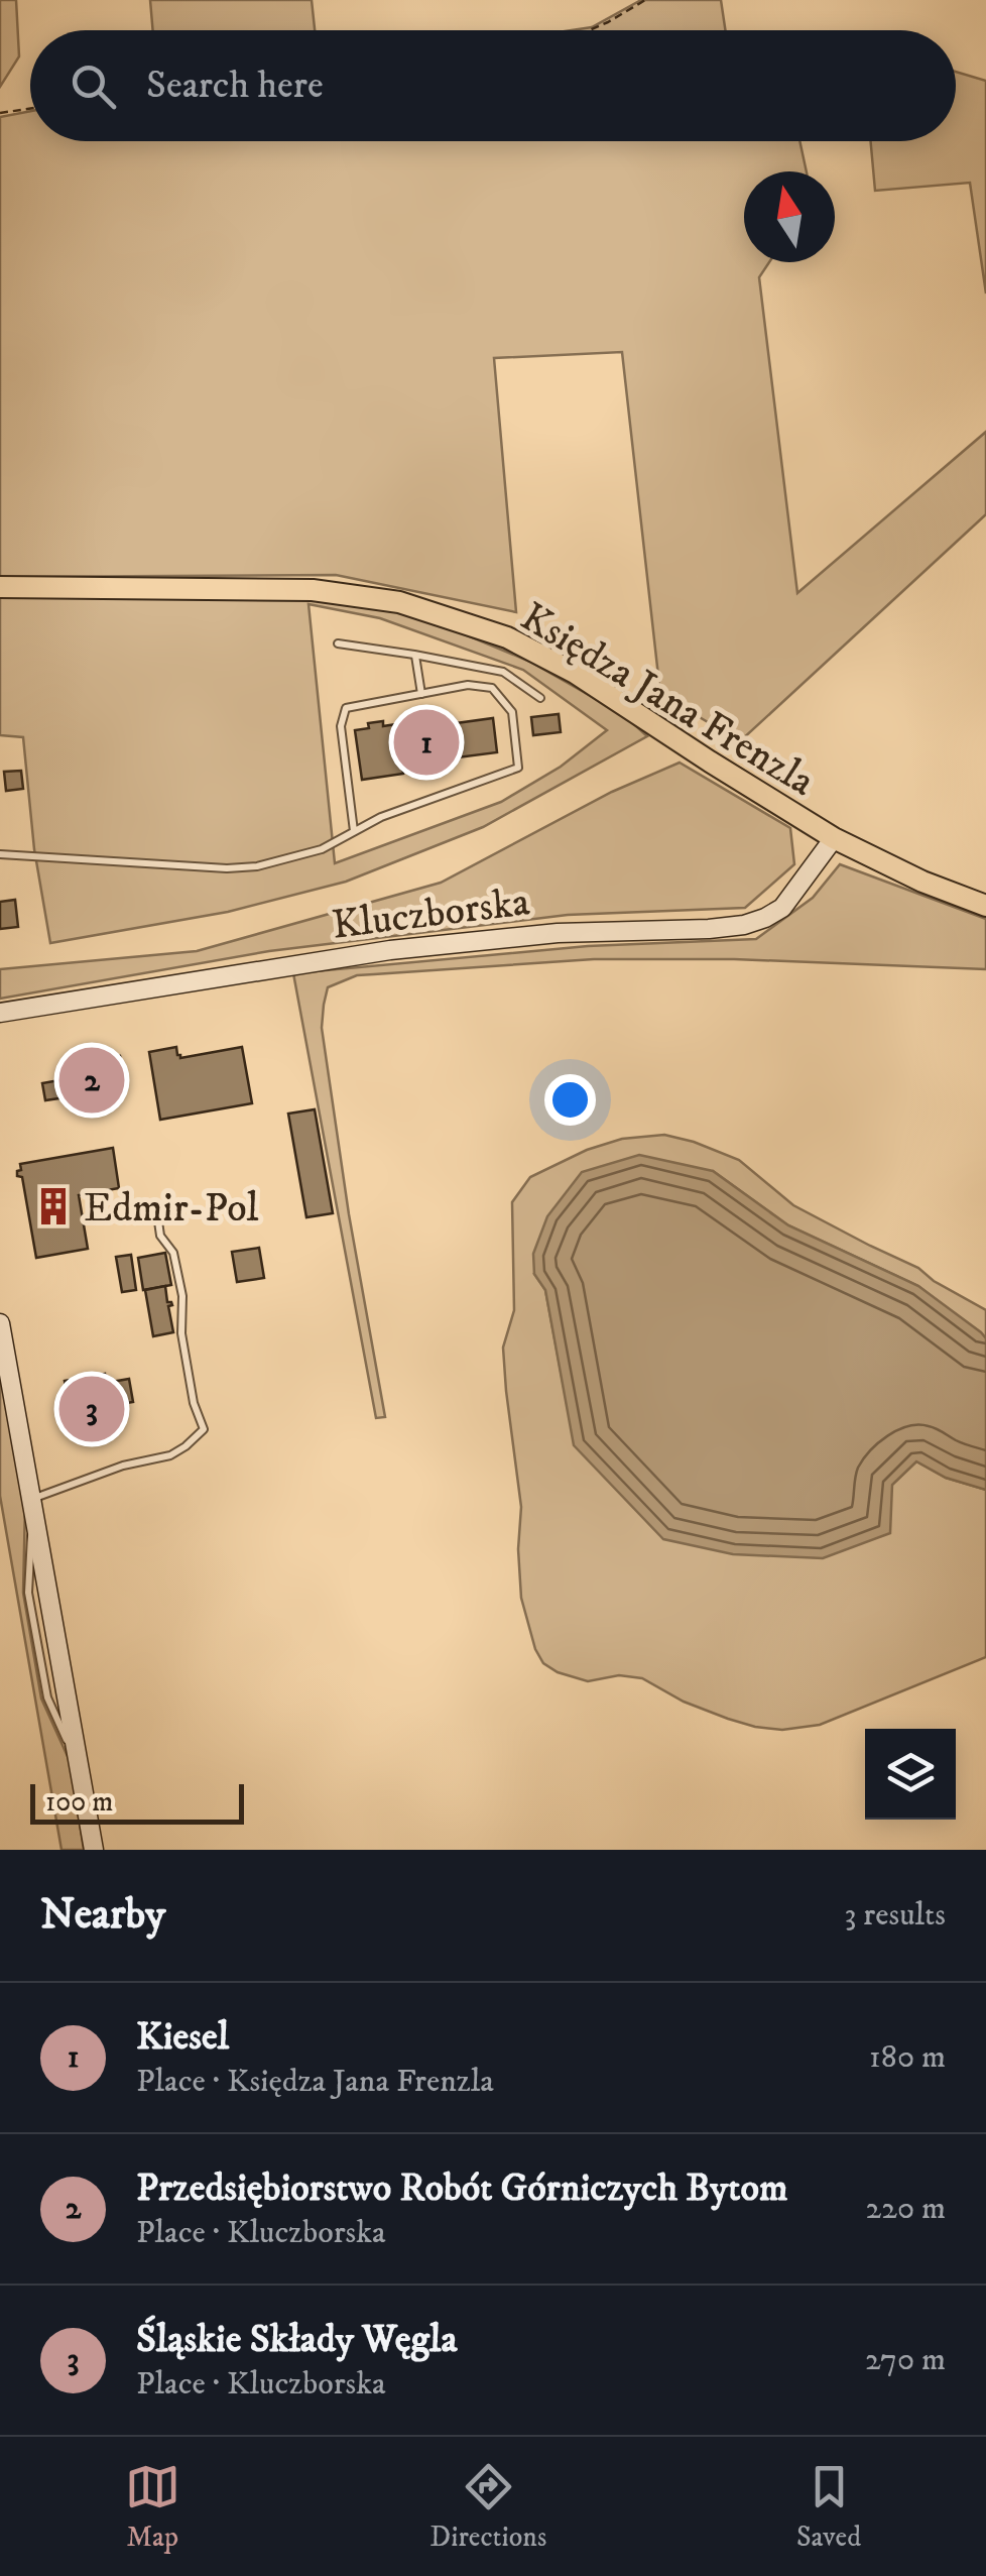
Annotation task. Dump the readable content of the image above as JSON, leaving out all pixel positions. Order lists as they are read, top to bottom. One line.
{"streets":{"main road":["Księdza Jana Frenzla"],"street":["Kluczborska"]},"crossings":[["Księdza Jana Frenzla","Kluczborska"]],"places":{"building":["Edmir-Pol"]},"scale_bar":"100 m","north":"top","page":{"search":"Search here","pins":["1","2","3"],"scale":"100 m","heading":["Nearby","3 results"],"list":[{"mark":"1","name":"Kiesel","note":"Place · Księdza Jana Frenzla","value":"180 m"},{"mark":"2","name":"Przedsiębiorstwo Robót Górniczych Bytom","note":"Place · Kluczborska","value":"220 m"},{"mark":"3","name":"Śląskie Składy Węgla","note":"Place · Kluczborska","value":"270 m"}],"nav":["Map","Directions","Saved"]}}
